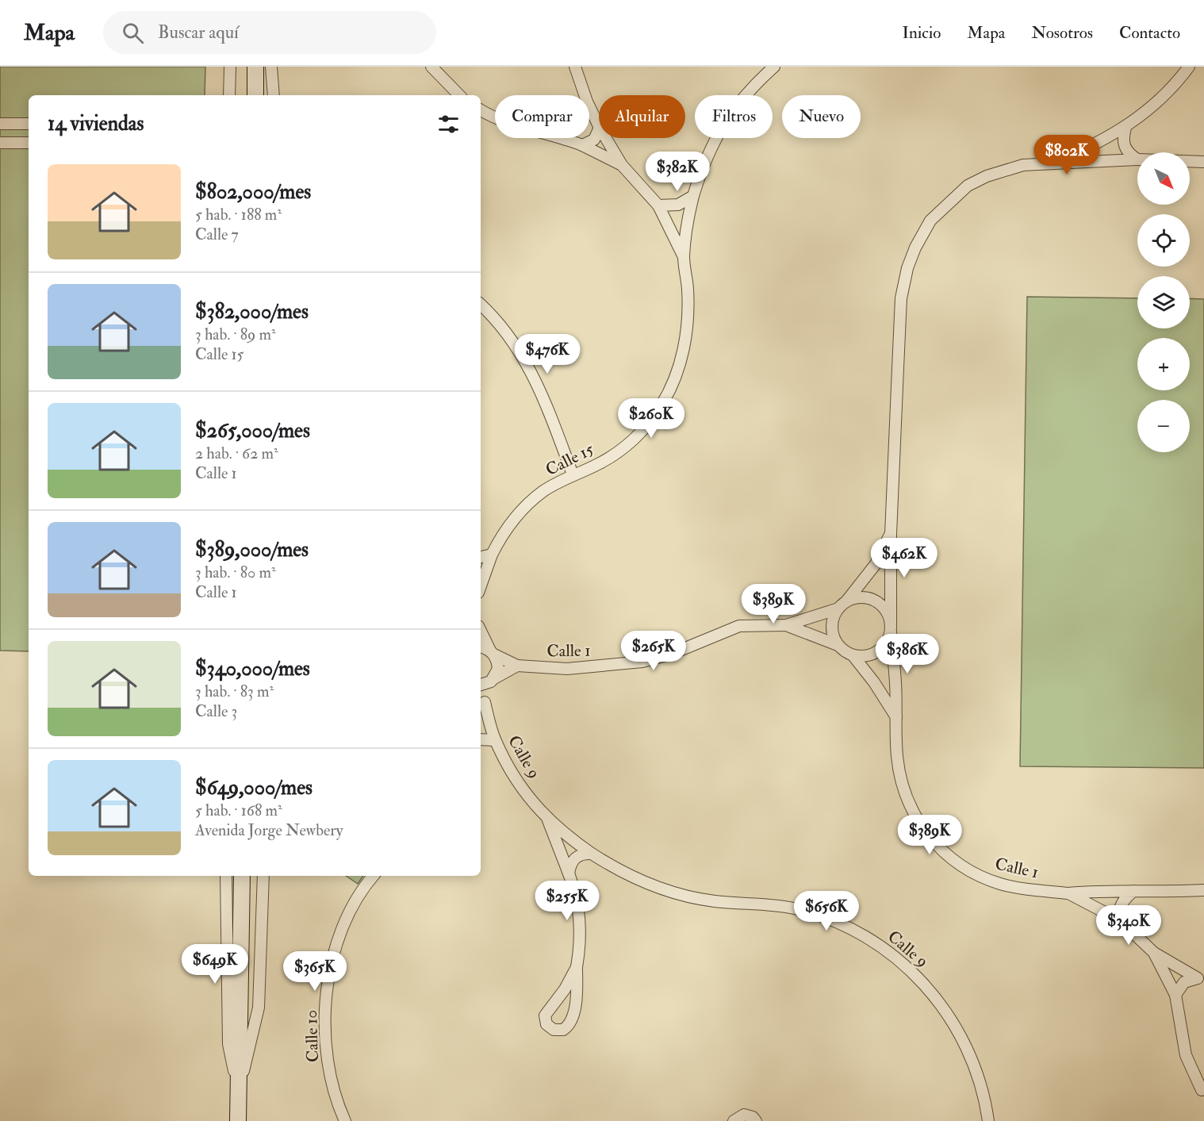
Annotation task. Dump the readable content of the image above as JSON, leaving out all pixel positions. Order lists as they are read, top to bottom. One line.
{"streets":{"street":["Calle 15","Calle 1","Calle 9","Calle 10"]},"north":"bottom right","page":{"header":"Mapa","search":"Buscar aquí","nav":["Inicio","Mapa","Nosotros","Contacto"],"chip":["Comprar","Alquilar","Filtros","Nuevo"],"heading":"14 viviendas","price":["$802K","$382K","$476K","$260K","$462K","$389K","$265K","$386K","$389K","$255K","$656K","$340K","$649K","$365K"],"map_buttons":["+","−"],"list":[{"name":"$802,000/mes","note":"5 hab. · 188 m² · Calle 7"},{"name":"$382,000/mes","note":"3 hab. · 89 m² · Calle 15"},{"name":"$265,000/mes","note":"2 hab. · 62 m² · Calle 1"},{"name":"$389,000/mes","note":"3 hab. · 80 m² · Calle 1"},{"name":"$340,000/mes","note":"3 hab. · 83 m² · Calle 3"},{"name":"$649,000/mes","note":"5 hab. · 168 m² · Avenida Jorge Newbery"}]}}
